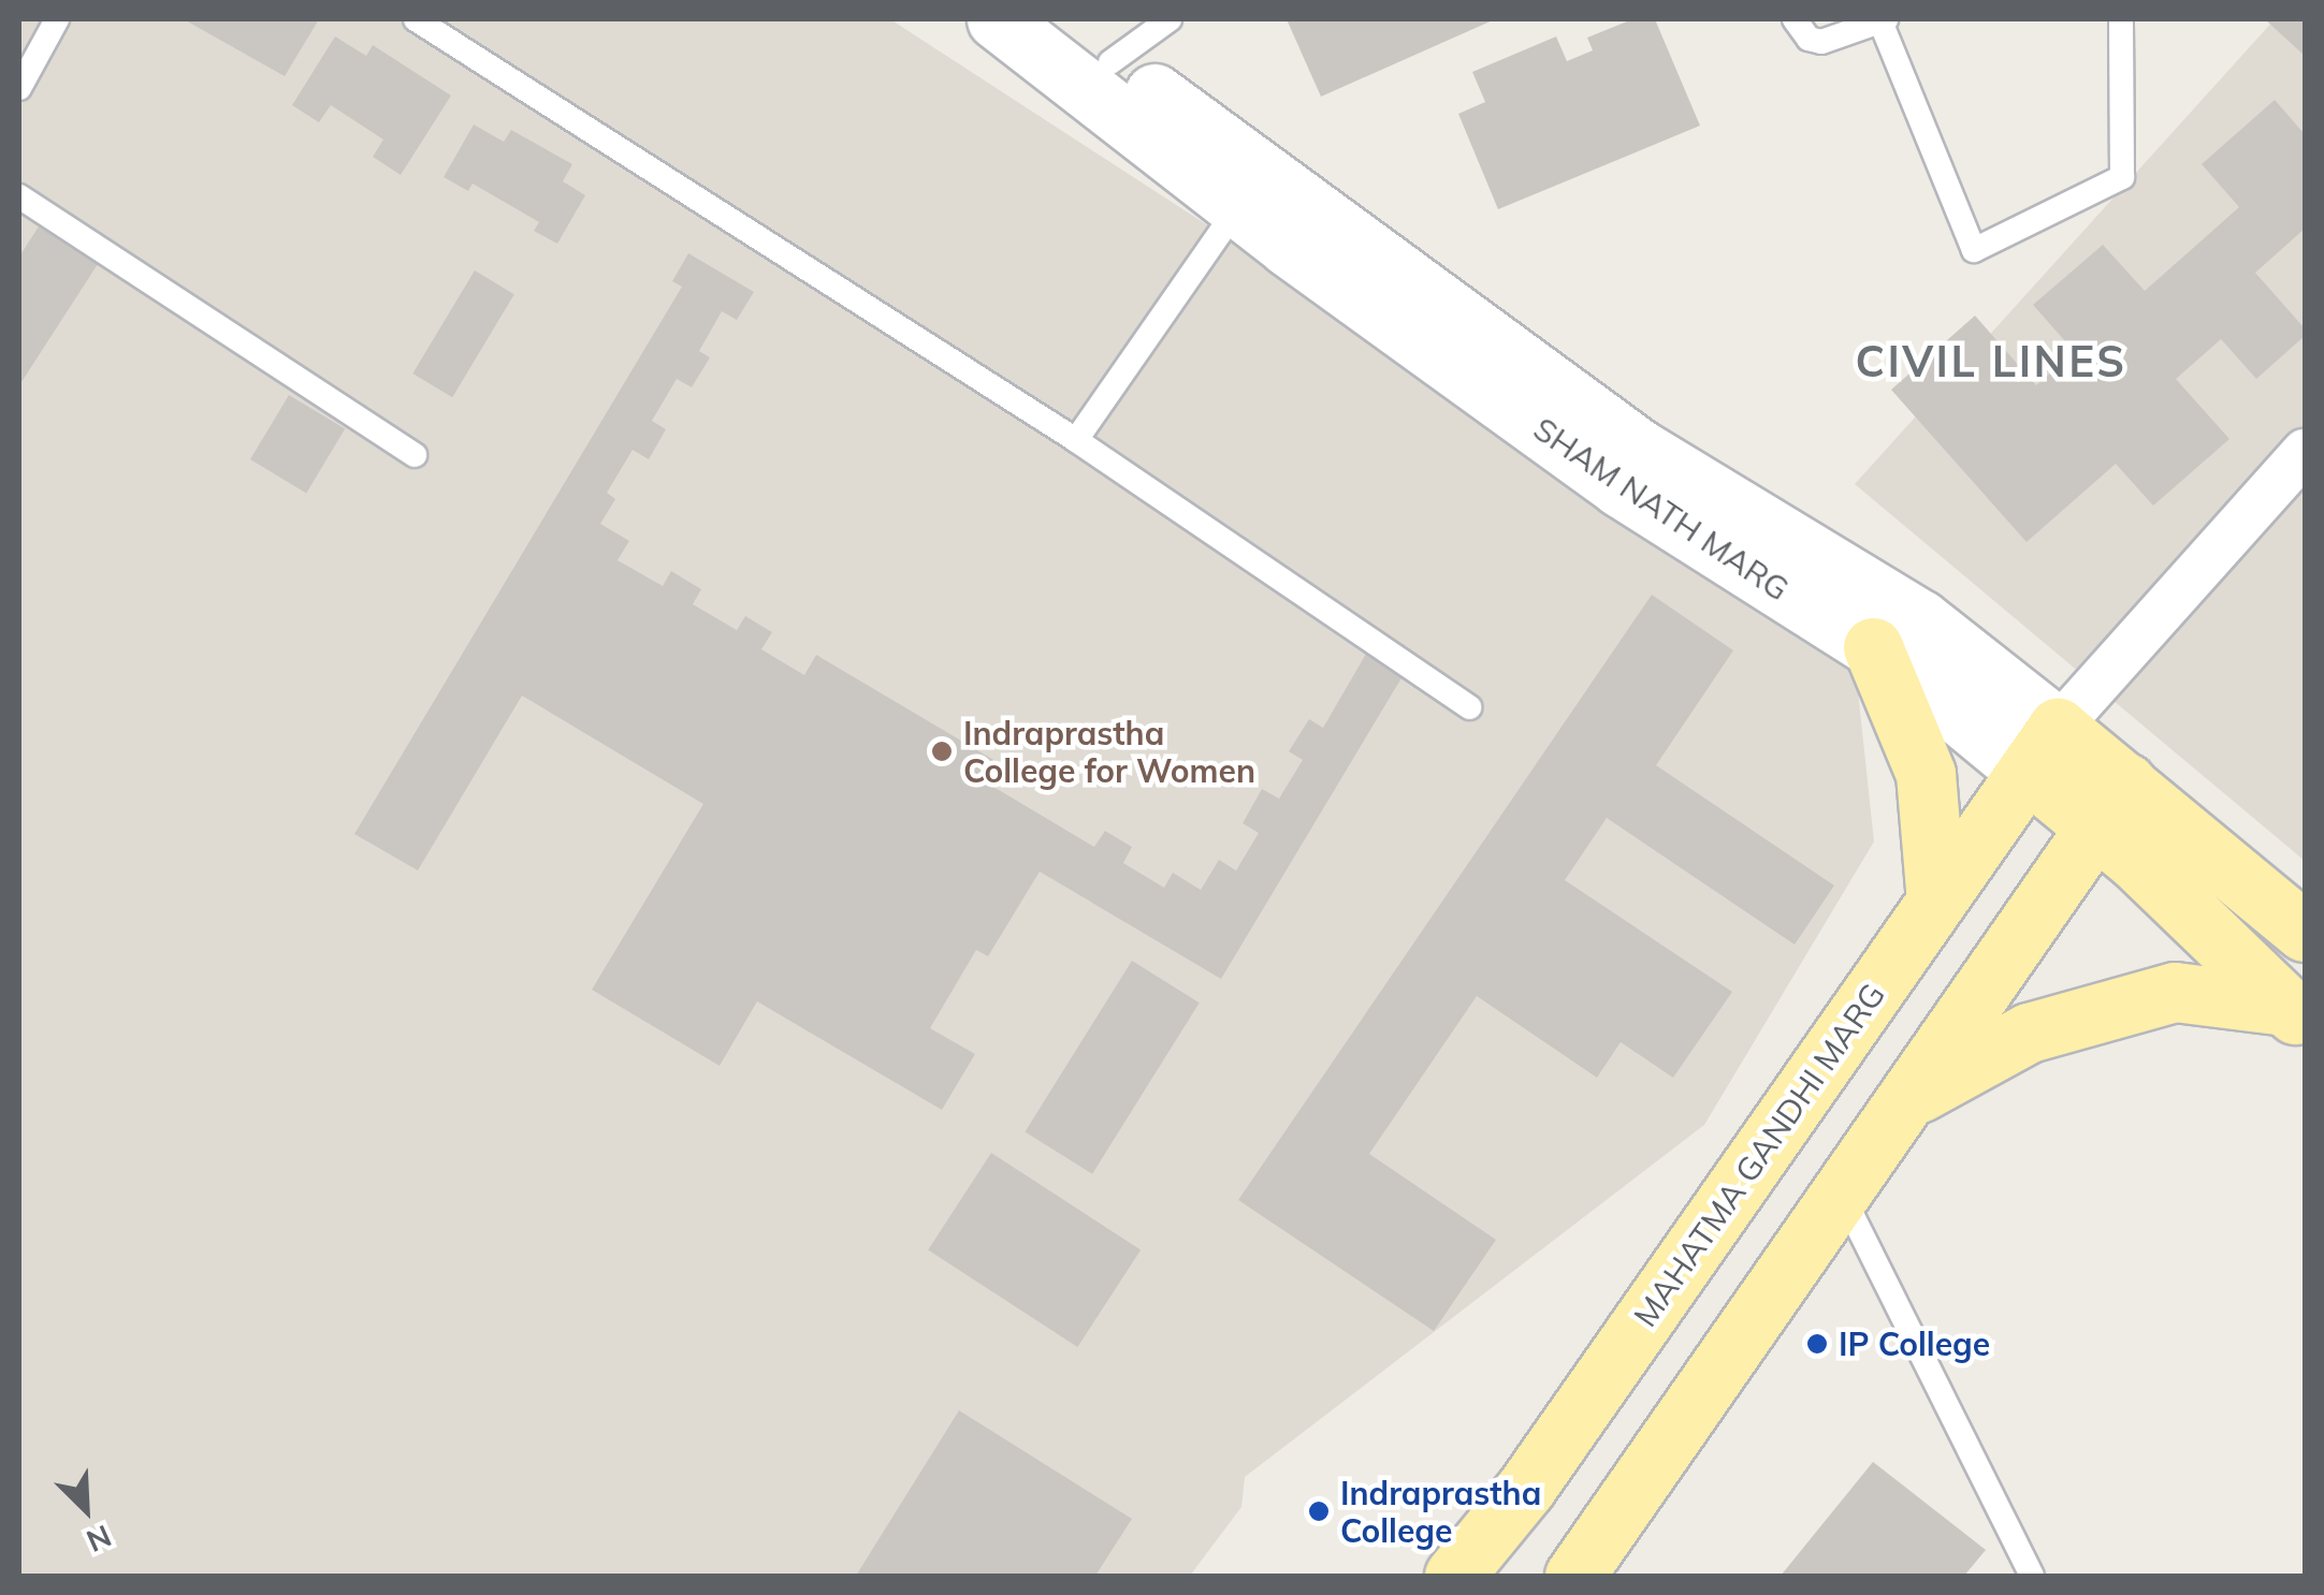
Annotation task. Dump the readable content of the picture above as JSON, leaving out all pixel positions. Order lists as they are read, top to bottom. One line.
{"streets":{"main road":["SHAM NATH MARG","MAHATMA GANDHI MARG"]},"crossings":[["SHAM NATH MARG","MAHATMA GANDHI MARG"]],"districts":["CIVIL LINES"],"places":["Indraprastha College for Women","IP College","Indraprastha College"],"north":"bottom right"}
